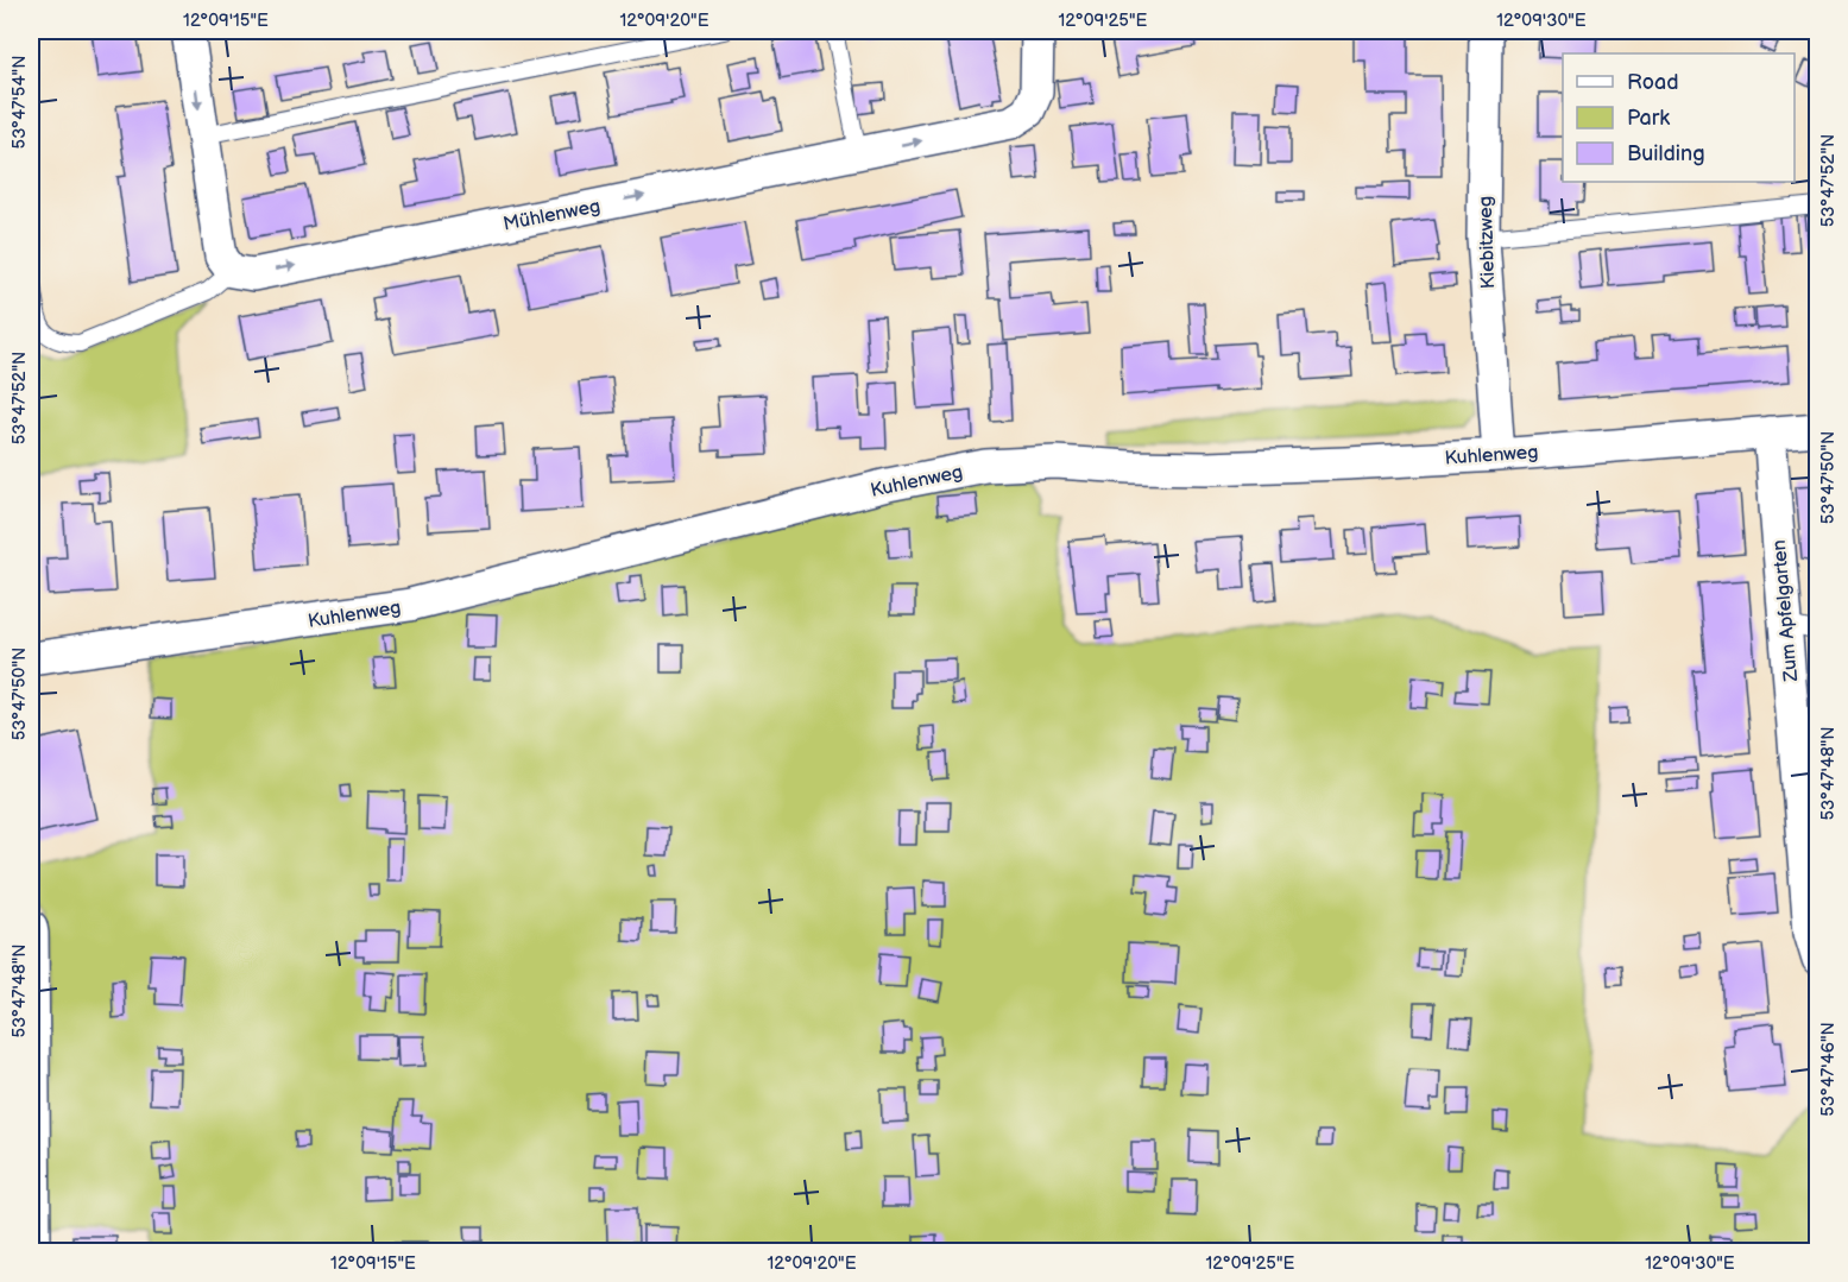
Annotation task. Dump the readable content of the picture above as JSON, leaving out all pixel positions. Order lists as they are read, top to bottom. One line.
{"streets":{"street":["Mühlenweg","Kiebitzweg","Kuhlenweg","Zum Apfelgarten"]},"crossings":[["Kiebitzweg","Kuhlenweg"],["Kuhlenweg","Zum Apfelgarten"]],"one_way":["Mühlenweg"],"legend":["Road","Park","Building"],"coordinates":["12°09'15\"E","12°09'20\"E","12°09'25\"E","12°09'30\"E","53°47'54\"N","53°47'52\"N","53°47'50\"N","53°47'48\"N","53°47'46\"N"]}
